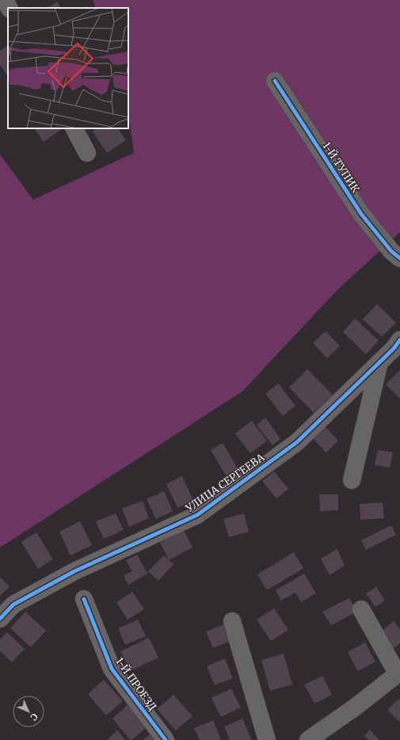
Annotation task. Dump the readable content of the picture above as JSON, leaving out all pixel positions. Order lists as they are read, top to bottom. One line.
{"streets":{"street":["1-Й ТУПИК","УЛИЦА СЕРГЕЕВА","1-Й ПРОЕЗД"]},"north":"bottom right"}
